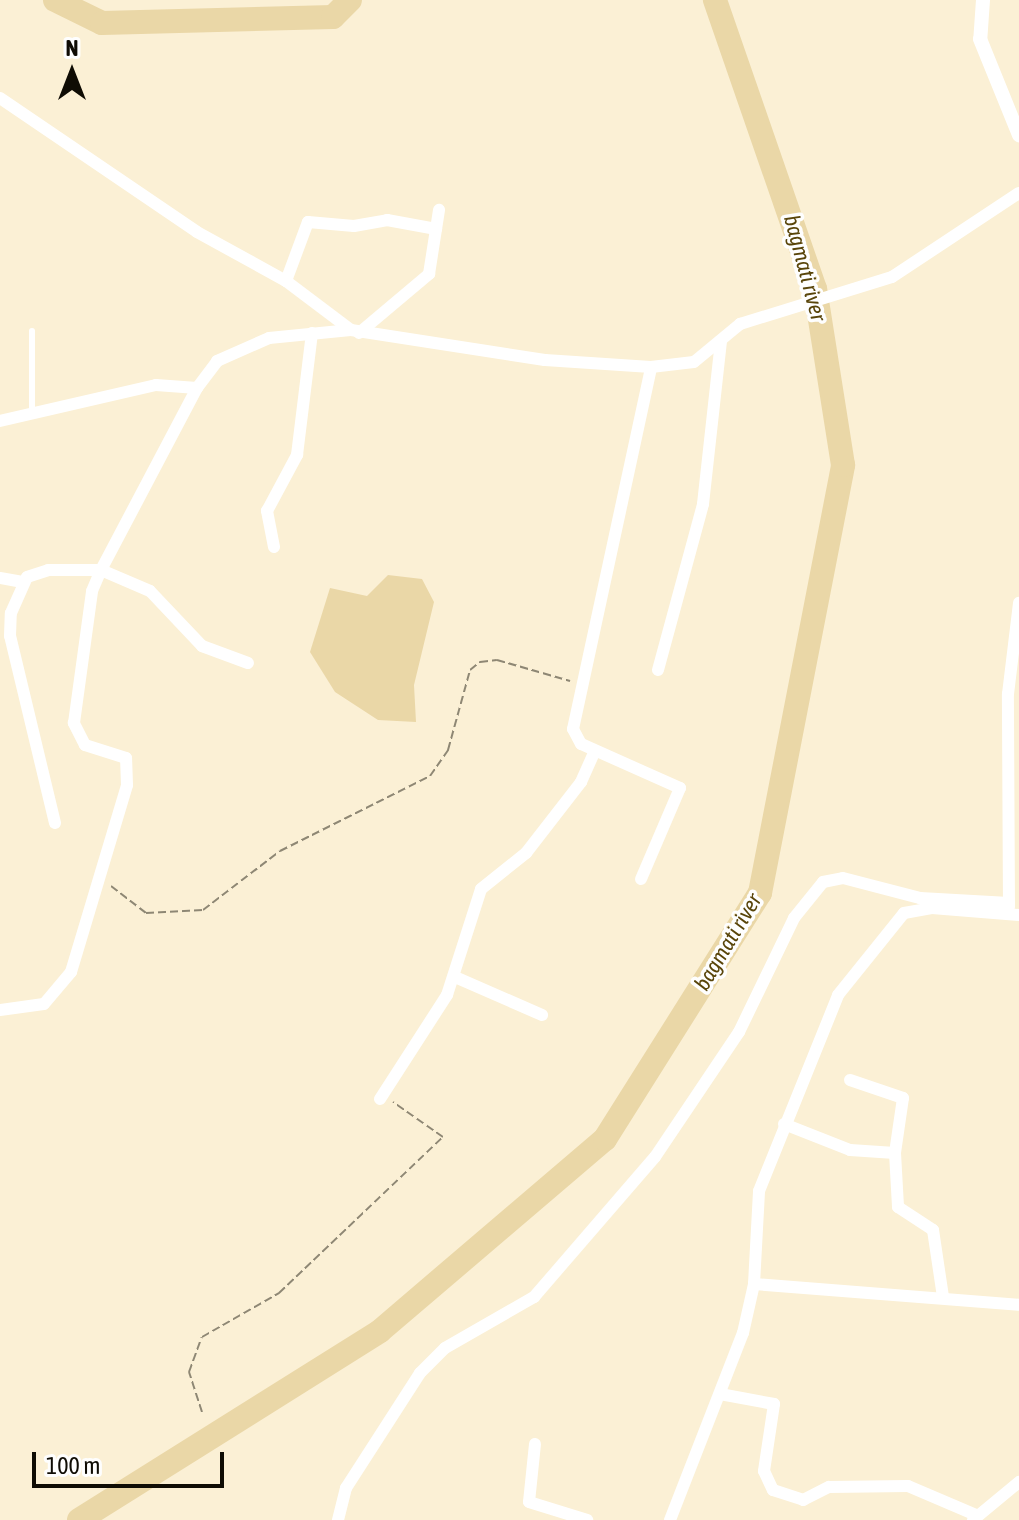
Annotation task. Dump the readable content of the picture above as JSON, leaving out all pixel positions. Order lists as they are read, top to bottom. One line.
{"water":["bagmati river"],"scale_bar":"100 m","north":"top"}
